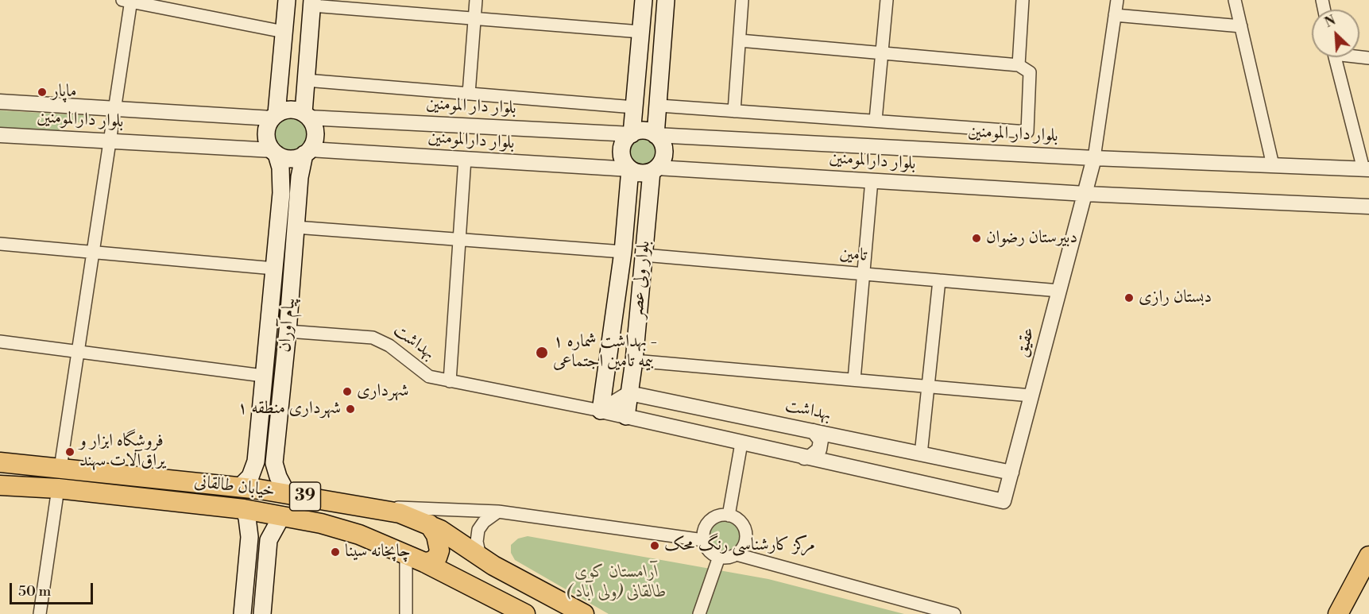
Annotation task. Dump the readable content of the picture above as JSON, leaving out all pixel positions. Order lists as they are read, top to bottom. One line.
{"streets":{"main road":["بلوار ولی عصر","پیام آوران","خیابان طالقانی","39"],"street":["بلوار دار المومنین","بلوار دارالمومنین","تامین","بهداشت","عقیق"]},"crossings":[["بلوار دار المومنین","بلوار دارالمومنین"],["بلوار دار المومنین","بلوار ولی عصر"],["بلوار دار المومنین","پیام آوران"],["بلوار دار المومنین","عقیق"],["بلوار دارالمومنین","بلوار ولی عصر"],["بلوار دارالمومنین","پیام آوران"],["بلوار دارالمومنین","عقیق"],["تامین","بلوار ولی عصر"],["تامین","عقیق"],["بلوار ولی عصر","بهداشت"],["پیام آوران","بهداشت"],["پیام آوران","خیابان طالقانی"],["بهداشت","عقیق"]],"parks":["آرامستان کوی طالقانی (ولی آباد )"],"places":["ماپار","دبیرستان رضوان","دبستان رازی","بهداشت شماره ۱ - بیمه تامین اجتماعی","شهرداری","شهرداری منطقه ۱","فروشگاه ابزار و یراق‌آلات‌ سهند","مرکز کارشناسی رنگ محک","چاپخانه سینا"],"scale_bar":"50 m","north":"top left"}
